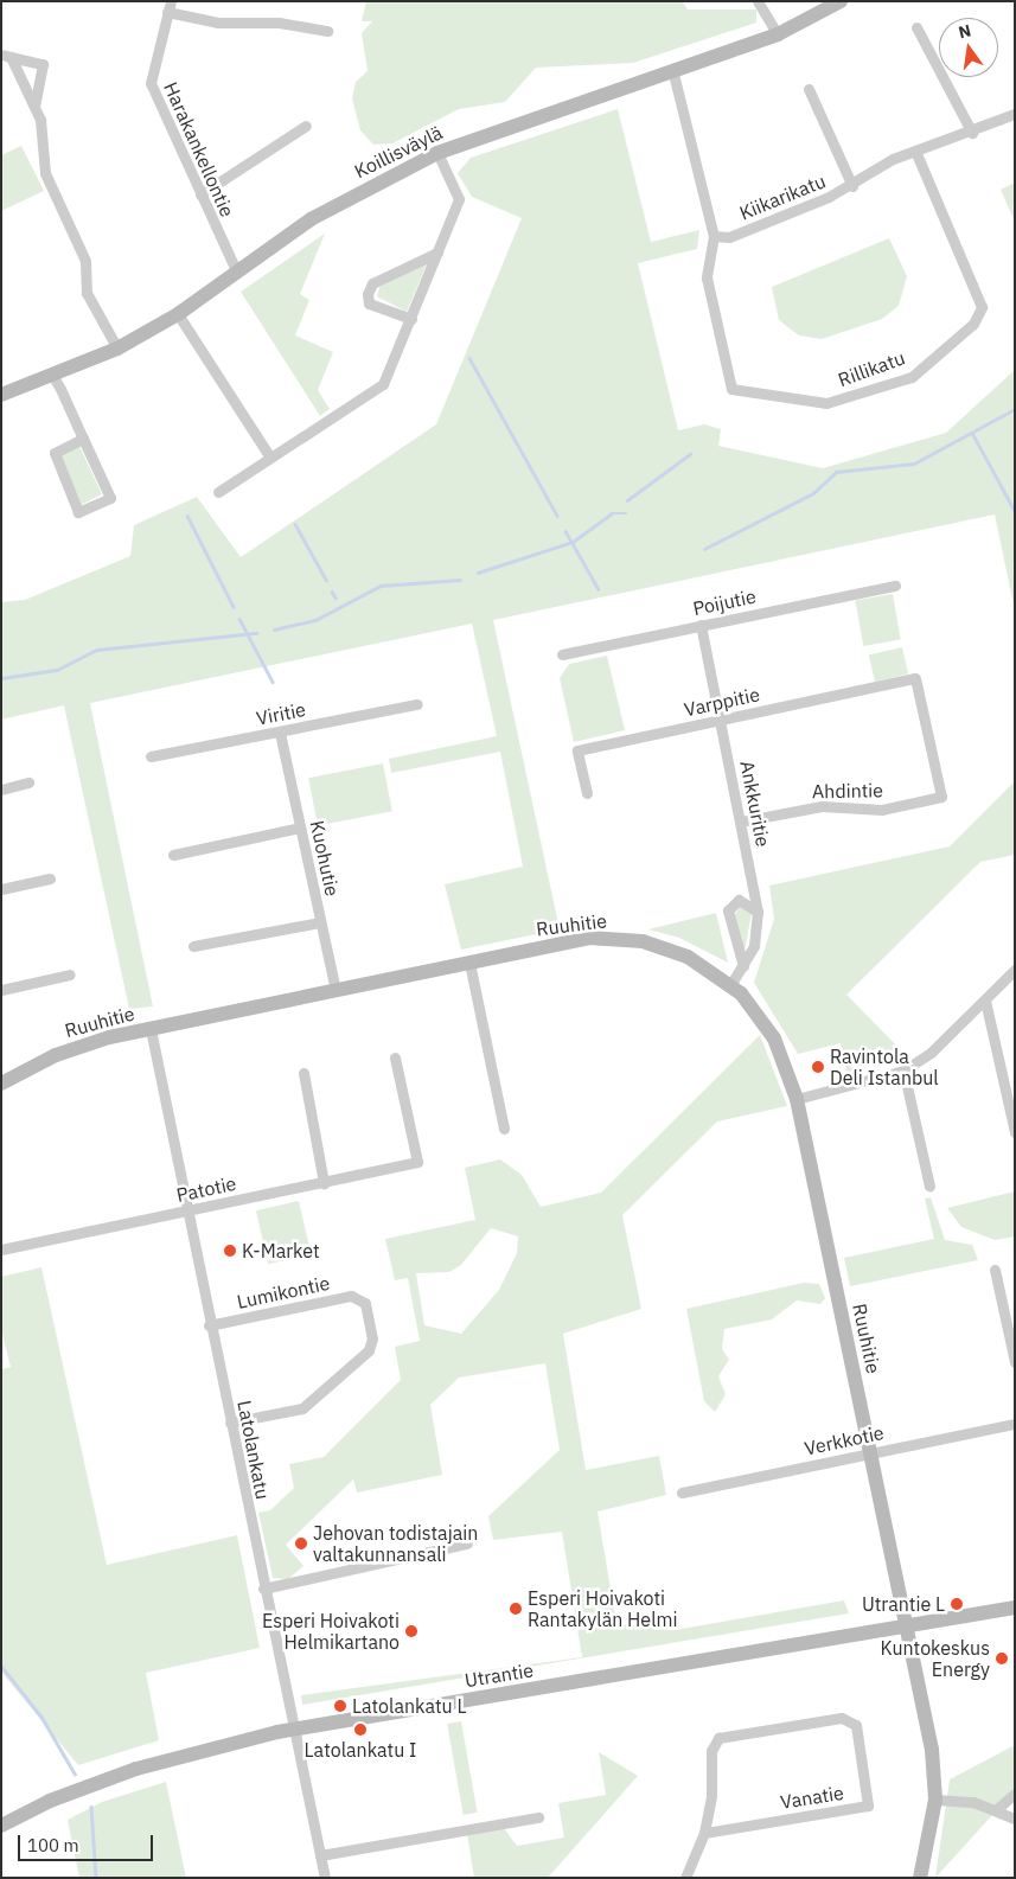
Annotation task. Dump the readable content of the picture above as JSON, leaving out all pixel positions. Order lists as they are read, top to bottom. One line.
{"streets":{"street":["Harakankellontie","Koillisväylä","Kiikarikatu","Rillikatu","Poijutie","Varppitie","Viritie","Ahdintie","Ankkuritie","Kuohutie","Ruuhitie","Patotie","Lumikontie","Verkkotie","Latolankatu","Utrantie","Vanatie"]},"crossings":[["Harakankellontie","Koillisväylä"],["Kiikarikatu","Rillikatu"],["Poijutie","Ankkuritie"],["Varppitie","Ahdintie"],["Varppitie","Ankkuritie"],["Viritie","Kuohutie"],["Ahdintie","Ankkuritie"],["Ankkuritie","Ruuhitie"],["Kuohutie","Ruuhitie"],["Ruuhitie","Verkkotie"],["Ruuhitie","Latolankatu"],["Ruuhitie","Utrantie"],["Patotie","Latolankatu"],["Lumikontie","Latolankatu"],["Latolankatu","Utrantie"]],"places":["Ravintola Deli Istanbul","K-Market","Jehovan todistajain valtakunnansali","Utrantie L","Esperi Hoivakoti Rantakylän Helmi","Esperi Hoivakoti Helmikartano","Kuntokeskus Energy","Latolankatu L","Latolankatu I"],"scale_bar":"100 m","north":"top"}
